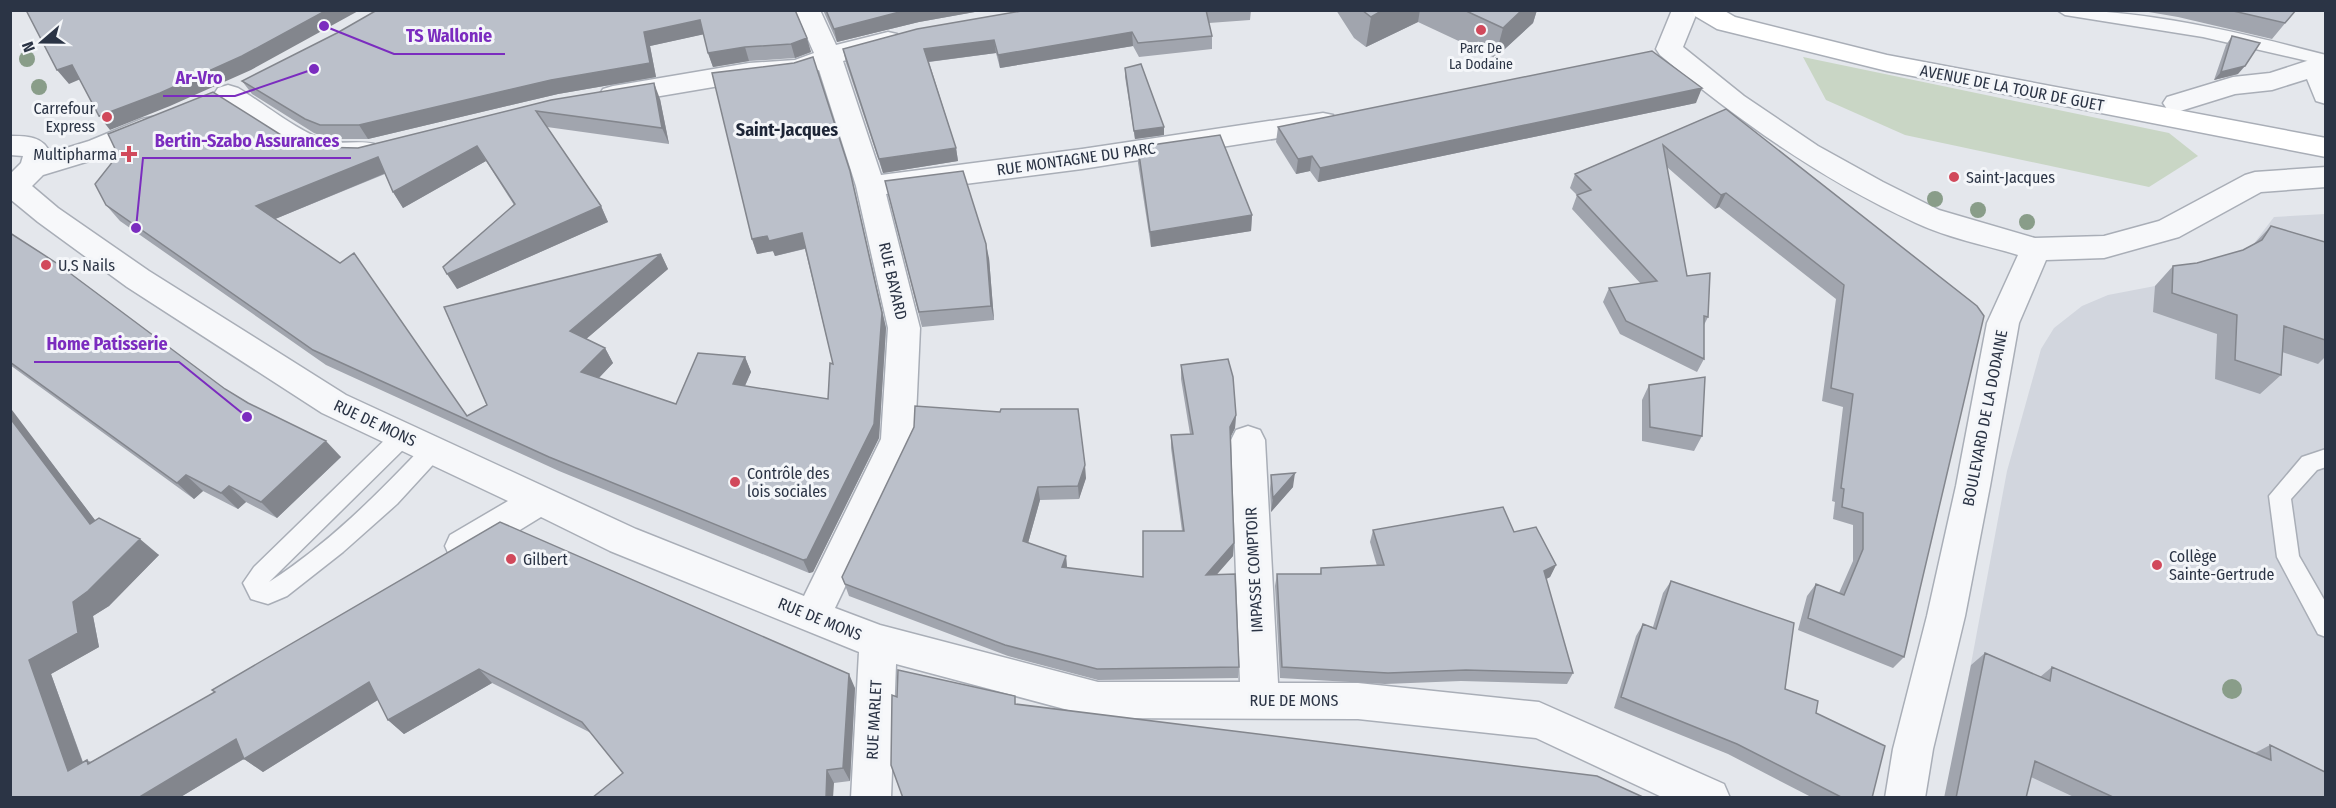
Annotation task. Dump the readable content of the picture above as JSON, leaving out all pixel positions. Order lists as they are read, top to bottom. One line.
{"streets":{"main road":["AVENUE DE LA TOUR DE GUET"],"street":["RUE MONTAGNE DU PARC","RUE BAYARD","BOULEVARD DE LA DODAINE","RUE DE MONS","IMPASSE COMPTOIR","RUE MARLET"]},"crossings":[["RUE MONTAGNE DU PARC","RUE BAYARD"],["RUE BAYARD","RUE DE MONS"],["RUE DE MONS","IMPASSE COMPTOIR"],["RUE DE MONS","RUE MARLET"]],"districts":["Saint-Jacques"],"places":{"other":["TS Wallonie","Parc De La Dodaine","Ar-Vro","Carrefour Express","Saint-Jacques","Bertin-Szabo Assurances","U.S Nails","Home Patisserie","Contrôle des lois sociales","Gilbert","Collège Sainte-Gertrude"],"health":["Multipharma"]},"north":"left"}
